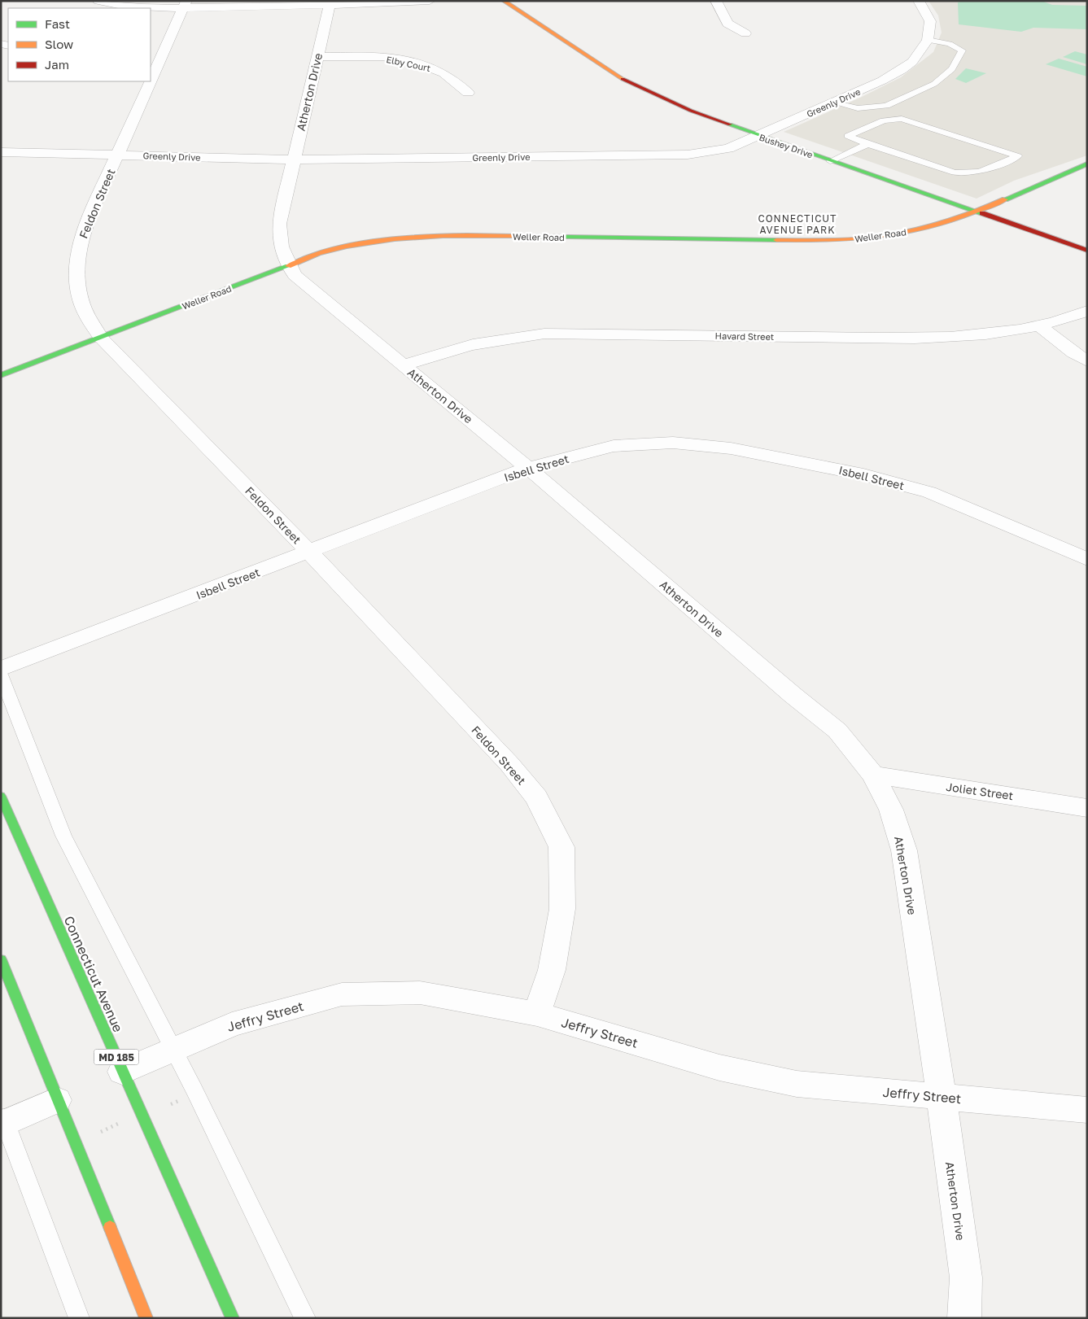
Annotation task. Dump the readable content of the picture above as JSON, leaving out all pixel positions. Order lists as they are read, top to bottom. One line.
{"streets":{"street":["Elby Court","Atherton Drive","Greenly Drive","Bushey Drive","Feldon Street","Weller Road","Havard Street","Isbell Street","Joliet Street","Connecticut Avenue","Jeffry Street","MD 185"]},"crossings":[["Elby Court","Atherton Drive"],["Atherton Drive","Greenly Drive"],["Atherton Drive","Weller Road"],["Atherton Drive","Havard Street"],["Atherton Drive","Isbell Street"],["Atherton Drive","Joliet Street"],["Atherton Drive","Jeffry Street"],["Greenly Drive","Bushey Drive"],["Greenly Drive","Feldon Street"],["Bushey Drive","Weller Road"],["Feldon Street","Weller Road"],["Feldon Street","Isbell Street"],["Feldon Street","Jeffry Street"],["Connecticut Avenue","Jeffry Street"]],"districts":["CONNECTICUT AVENUE PARK"],"legend":["Fast","Slow","Jam"]}
